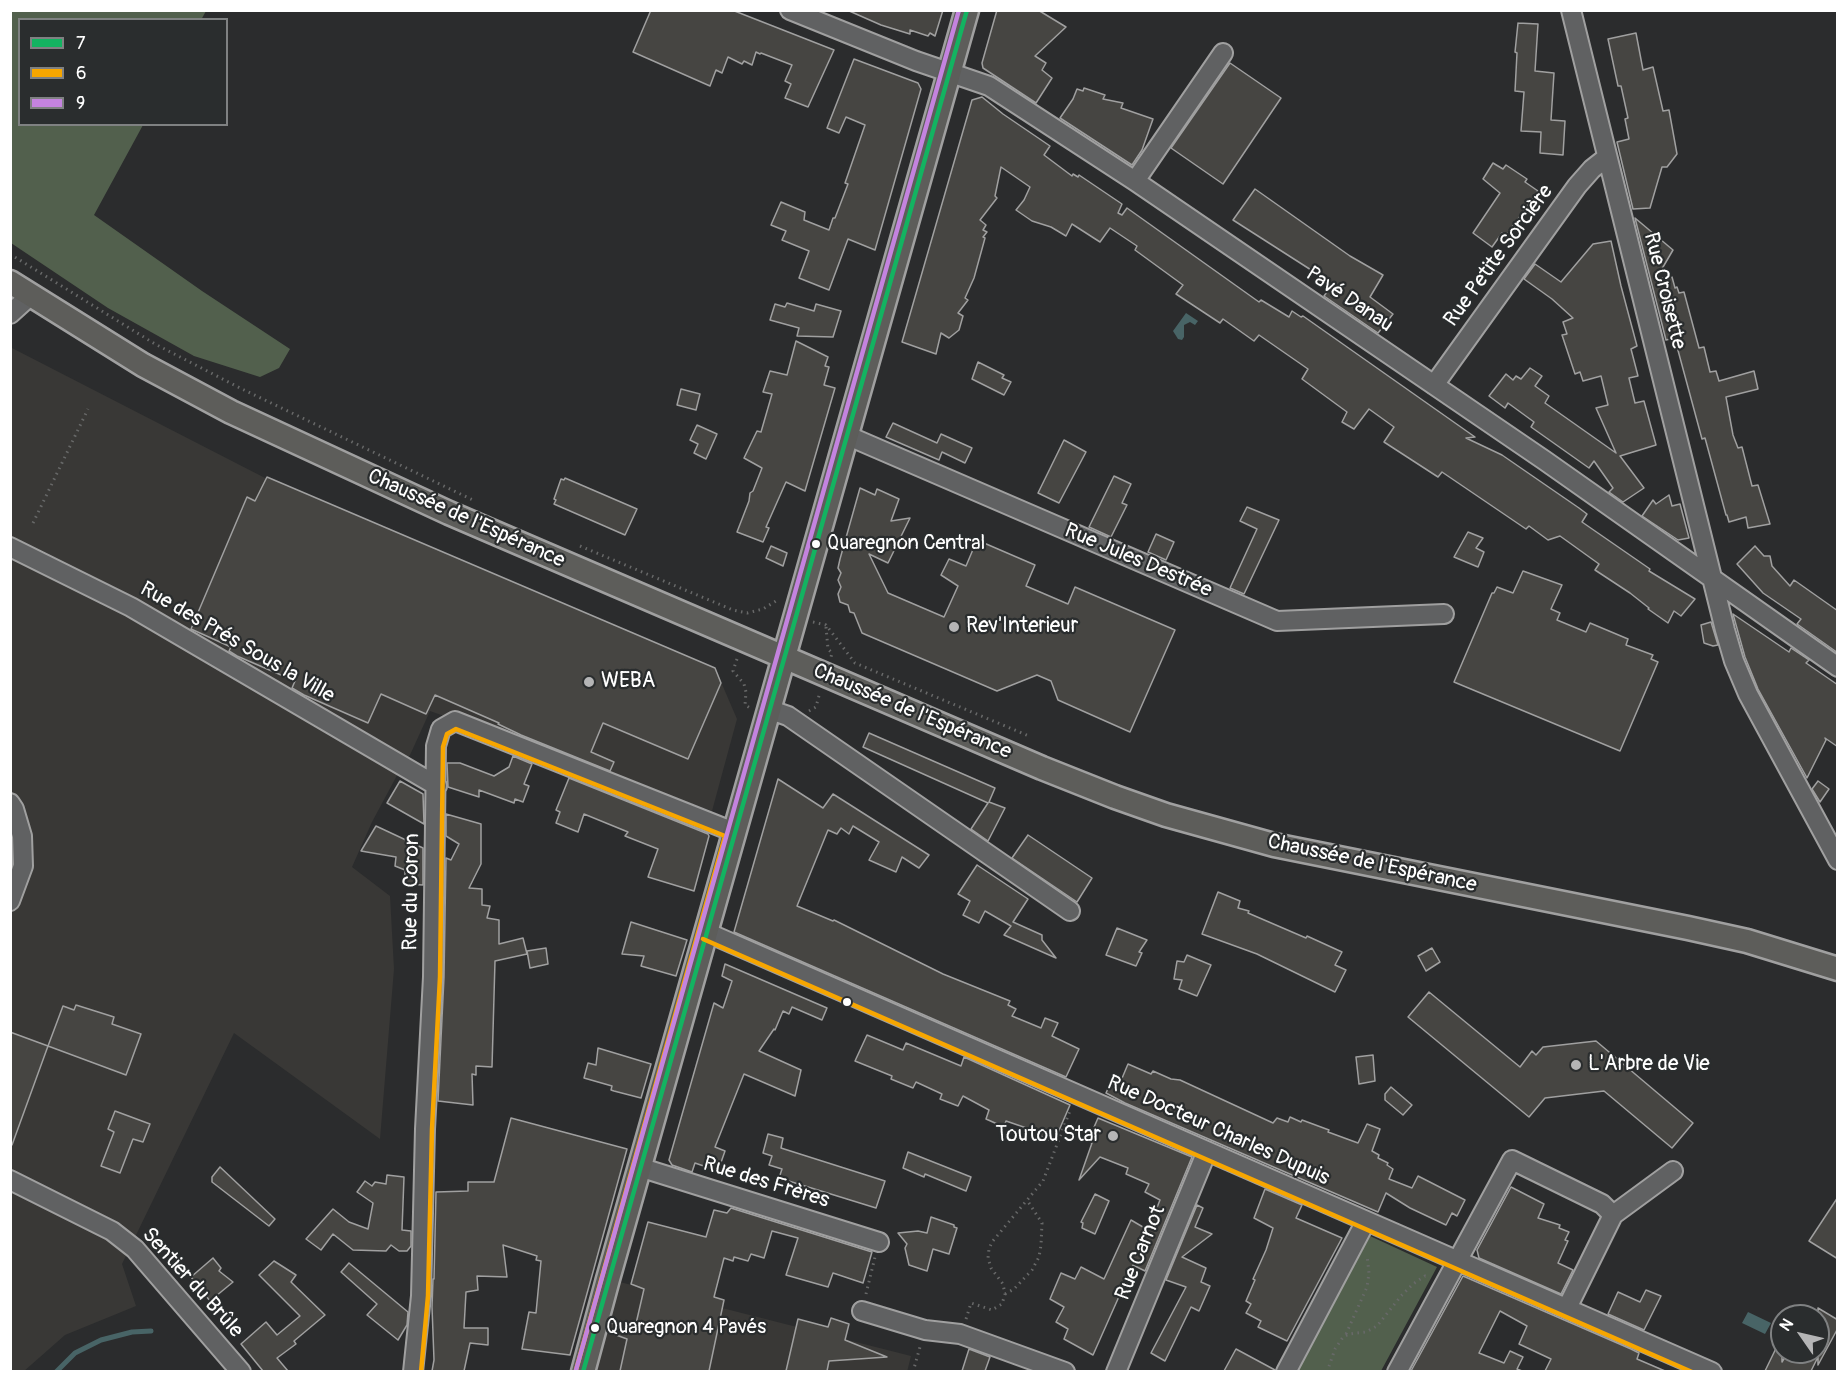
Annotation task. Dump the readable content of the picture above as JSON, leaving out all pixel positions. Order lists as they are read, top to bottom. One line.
{"streets":{"main road":["Chaussée de l'Espérance"],"street":["Rue Petite Sorcière","Rue Croisette","Pavé Danau","Rue Jules Destrée","Rue des Prés Sous la Ville","Rue du Coron","Rue Docteur Charles Dupuis","Rue des Frères","Rue Carnot","Sentier du Brûle"]},"crossings":[["Rue Petite Sorcière","Rue Croisette"],["Rue Petite Sorcière","Pavé Danau"],["Rue Croisette","Pavé Danau"],["Rue des Prés Sous la Ville","Rue du Coron"],["Rue Docteur Charles Dupuis","Rue Carnot"]],"places":["Quaregnon Central","Rev'Interieur","WEBA","L'Arbre de Vie","Toutou Star","Quaregnon 4 Pavés"],"lines":["transit line 7","transit line 9","transit line 6"],"legend":["7","6","9"],"north":"top left"}
